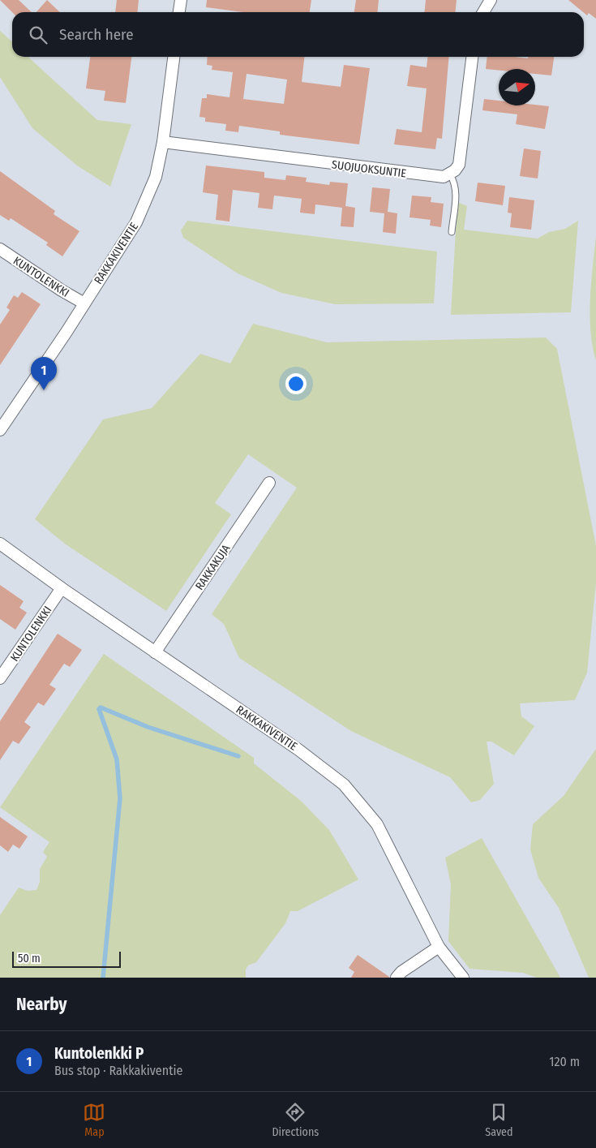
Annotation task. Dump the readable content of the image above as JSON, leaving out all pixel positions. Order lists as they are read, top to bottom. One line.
{"streets":{"street":["SUOJUOKSUNTIE","RAKKAKIVENTIE","KUNTOLENKKI","RAKKAKUJA"]},"crossings":[["SUOJUOKSUNTIE","RAKKAKIVENTIE"],["RAKKAKIVENTIE","KUNTOLENKKI"],["RAKKAKIVENTIE","RAKKAKUJA"]],"scale_bar":"50 m","north":"right","page":{"search":"Search here","pins":"1","scale":"50 m","heading":"Nearby","list":[{"mark":"1","name":"Kuntolenkki P","note":"Bus stop · Rakkakiventie","value":"120 m"}],"nav":["Map","Directions","Saved"]}}
